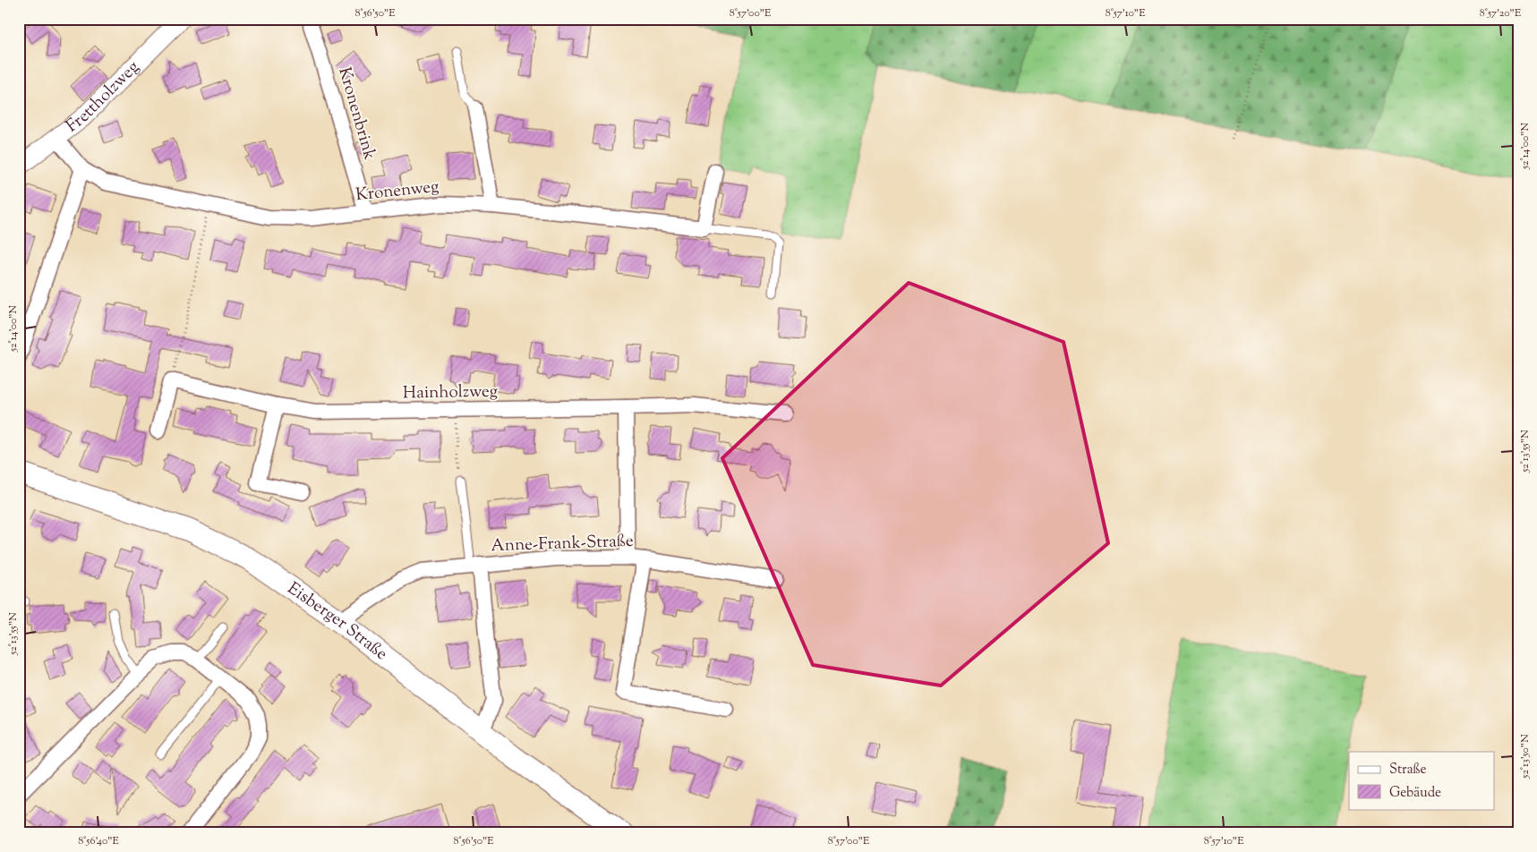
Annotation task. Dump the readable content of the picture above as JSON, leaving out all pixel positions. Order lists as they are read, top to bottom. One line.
{"streets":{"main road":["Eisberger Straße"],"street":["Frettholzweg","Kronenbrink","Kronenweg","Hainholzweg","Anne-Frank-Straße"]},"crossings":[["Frettholzweg","Kronenweg"],["Kronenbrink","Kronenweg"],["Anne-Frank-Straße","Eisberger Straße"]],"legend":["Straße","Gebäude"],"coordinates":["8°56'50\"E","8°57'00\"E","8°57'10\"E","8°57'20\"E","52°14'00\"N","52°13'55\"N","52°13'50\"N","8°56'40\"E"]}
